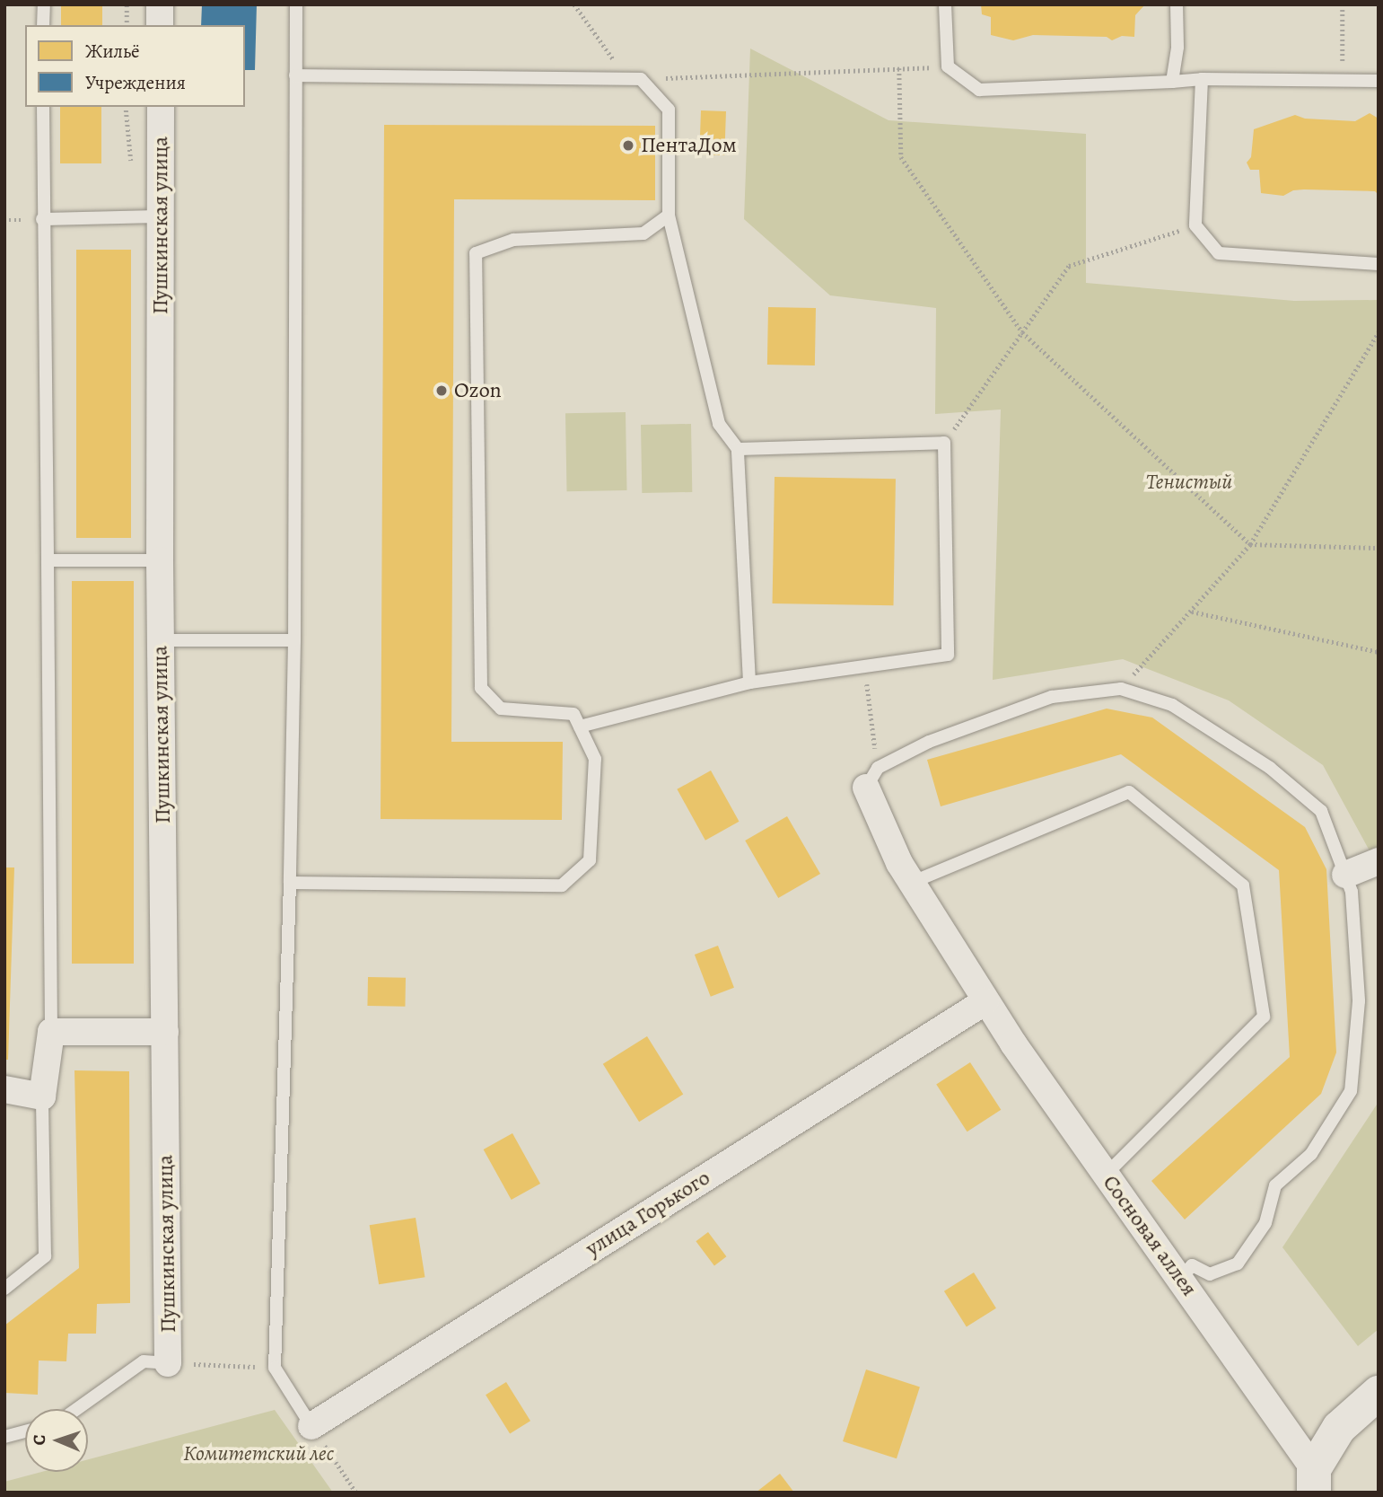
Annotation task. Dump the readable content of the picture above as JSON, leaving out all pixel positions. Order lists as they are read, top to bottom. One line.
{"streets":{"street":["Пушкинская улица","улица Горького","Сосновая аллея"]},"crossings":[["улица Горького","Сосновая аллея"]],"parks":["Тенистый","Комитетский лес"],"places":["ПентаДом","Ozon"],"legend":["Жильё","Учреждения"],"north":"left"}
